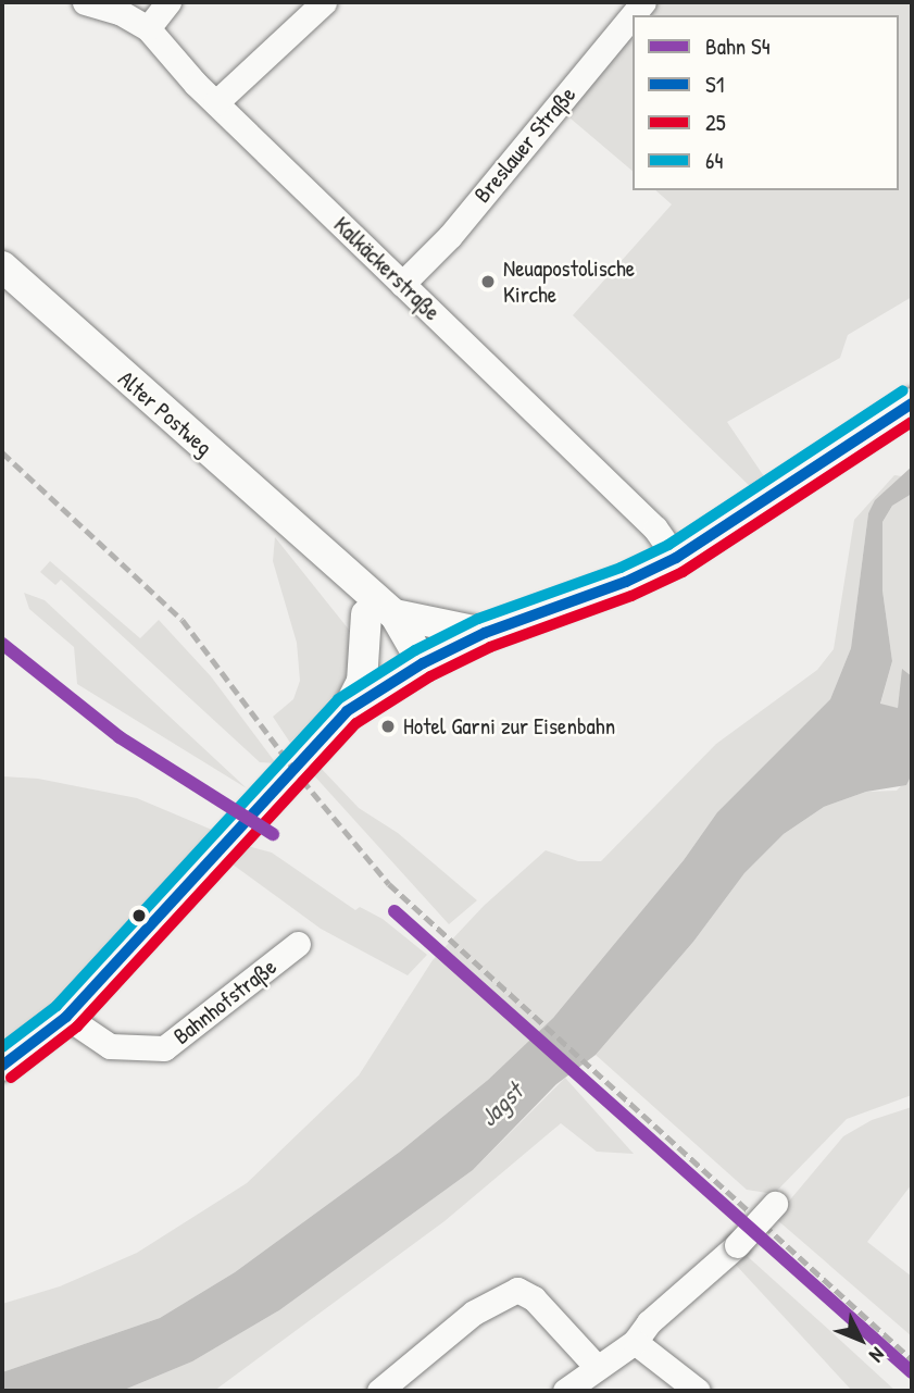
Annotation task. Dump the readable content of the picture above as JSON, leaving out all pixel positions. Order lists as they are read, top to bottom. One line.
{"streets":{"main road":["Alter Postweg"],"street":["Breslauer Straße","Kalkäckerstraße","Bahnhofstraße"]},"crossings":[["Breslauer Straße","Kalkäckerstraße"]],"water":["Jagst"],"places":["Neuapostolische Kirche","Hotel Garni zur Eisenbahn"],"lines":["transit line 64","transit line S1","transit line 25","rail line S4"],"legend":["Bahn S4","S1","25","64"],"north":"bottom right"}
